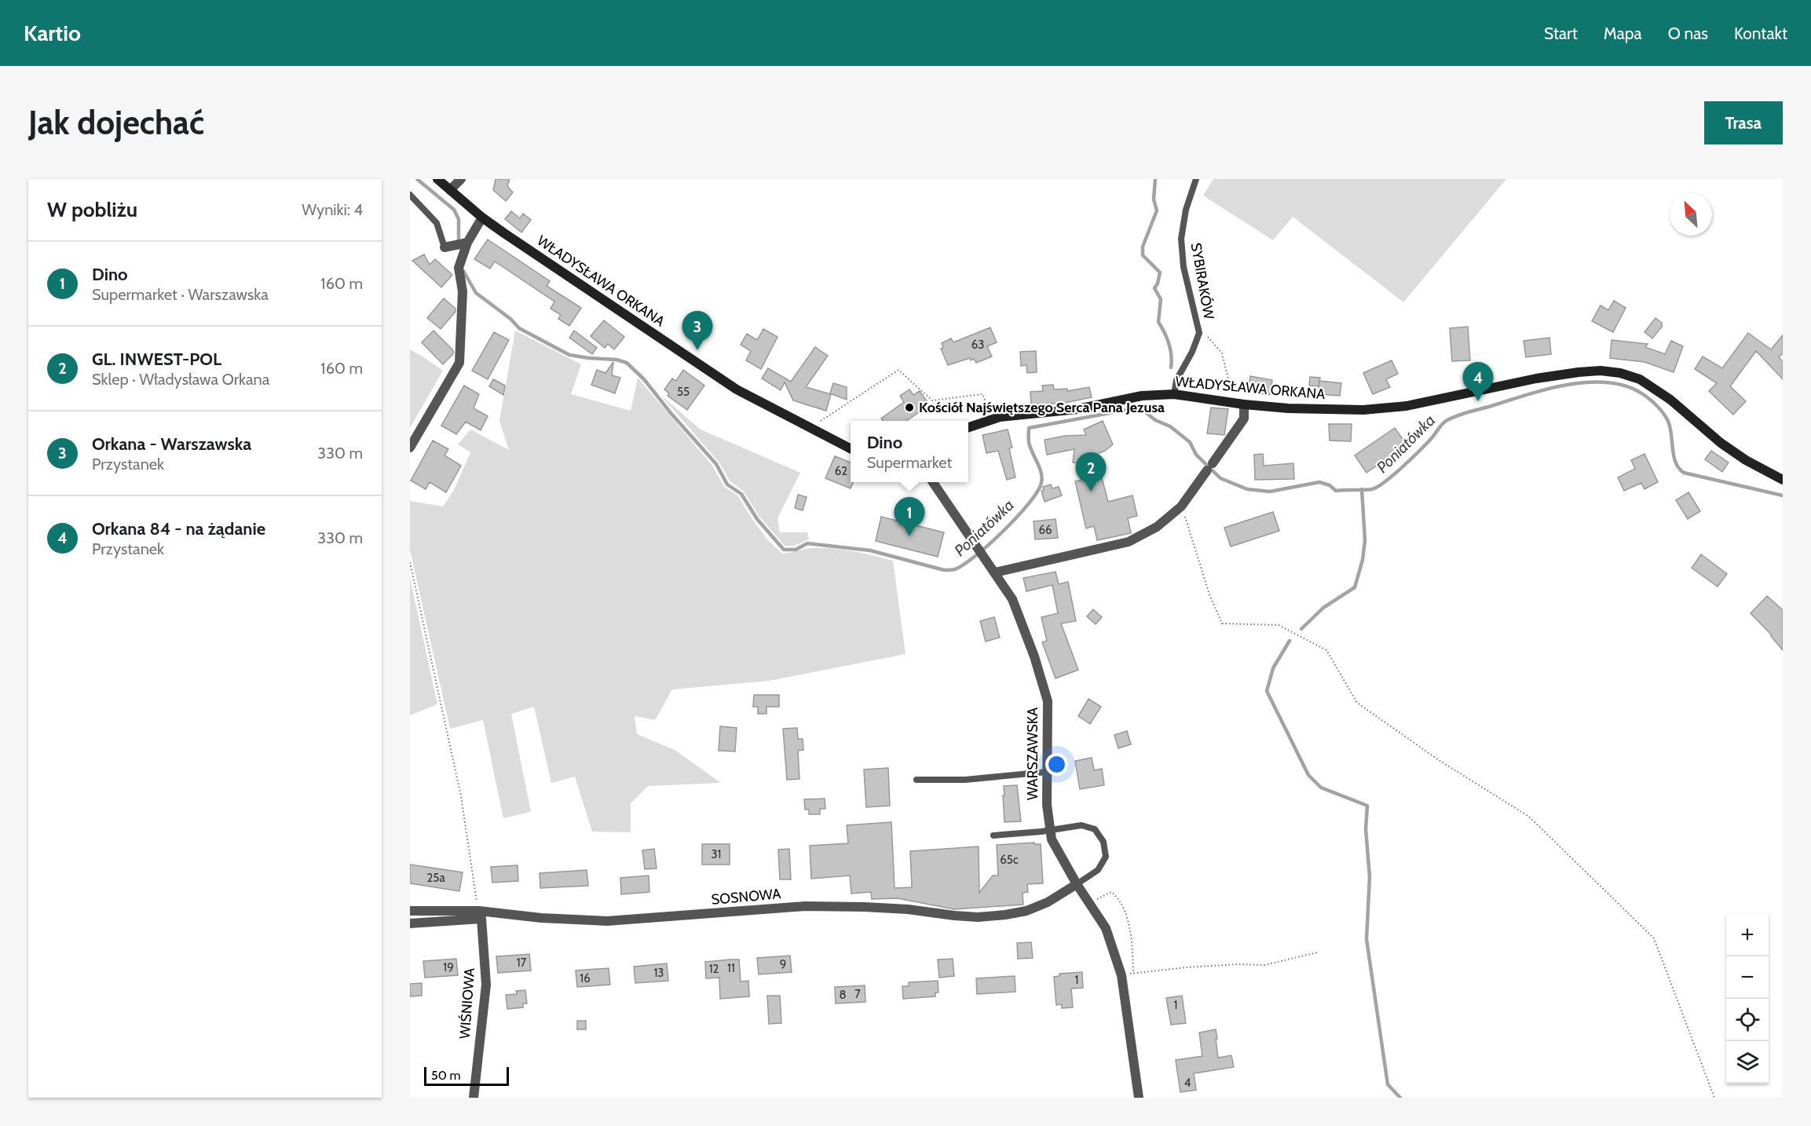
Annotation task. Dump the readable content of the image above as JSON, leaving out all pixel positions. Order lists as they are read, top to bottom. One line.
{"streets":{"street":["WŁADYSŁAWA ORKANA","WARSZAWSKA","SOSNOWA","WIŚNIOWA"],"lane":["SYBIRAKÓW"]},"crossings":[["WARSZAWSKA","SOSNOWA"],["SOSNOWA","WIŚNIOWA"]],"water":["Poniatówka"],"places":["Kościół Najświętszego Serca Pana Jezusa"],"house_numbers":["63","55","62","66","31","65c","25a","17","9","19","11","12","13","16","1","7","8","1","4"],"scale_bar":"50 m","north":"top left","page":{"header":"Kartio","nav":["Start","Mapa","O nas","Kontakt"],"buttons":"Trasa","title":"Jak dojechać","heading":["W pobliżu","Wyniki: 4"],"list":[{"mark":"1","name":"Dino","note":"Supermarket · Warszawska","value":"160 m"},{"mark":"2","name":"GL. INWEST-POL","note":"Sklep · Władysława Orkana","value":"160 m"},{"mark":"3","name":"Orkana - Warszawska","note":"Przystanek","value":"330 m"},{"mark":"4","name":"Orkana 84 - na żądanie","note":"Przystanek","value":"330 m"}],"pins":["3","4","2","1"],"popup":["Dino","Supermarket"],"map_buttons":["+","−"],"scale":"50 m"}}
